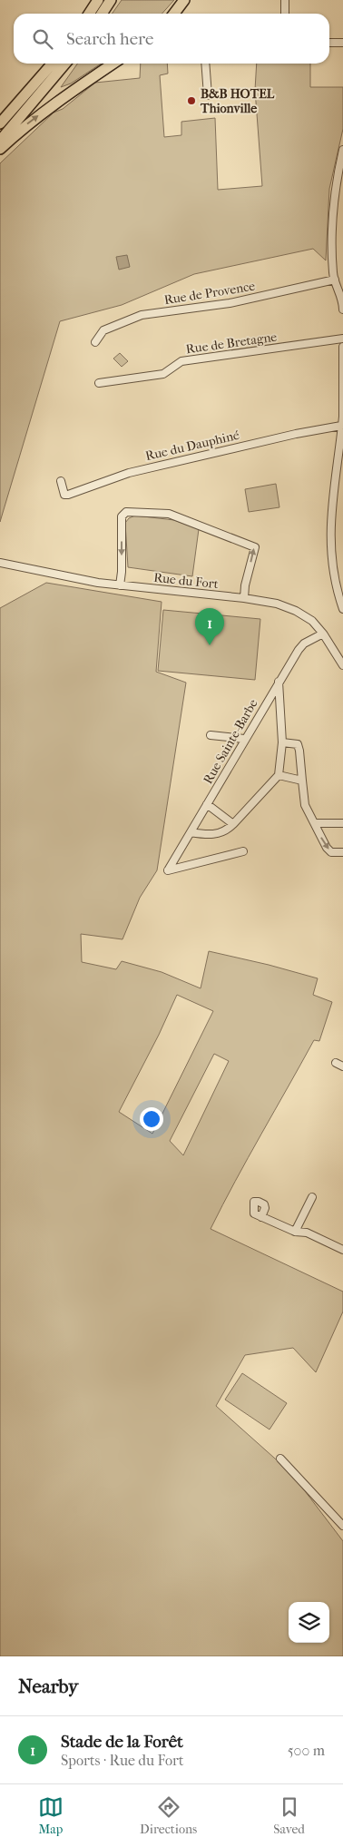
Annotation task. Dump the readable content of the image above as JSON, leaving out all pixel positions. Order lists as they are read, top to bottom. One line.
{"streets":{"street":["Rue de Provence","Rue de Bretagne","Rue du Dauphiné","Rue du Fort","Rue Sainte-Barbe"]},"crossings":[["Rue du Fort","Rue Sainte-Barbe"]],"places":["B&B HOTEL Thionville"],"page":{"search":"Search here","pins":"1","heading":"Nearby","list":[{"mark":"1","name":"Stade de la Forêt","note":"Sports · Rue du Fort","value":"500 m"}],"nav":["Map","Directions","Saved"]}}
